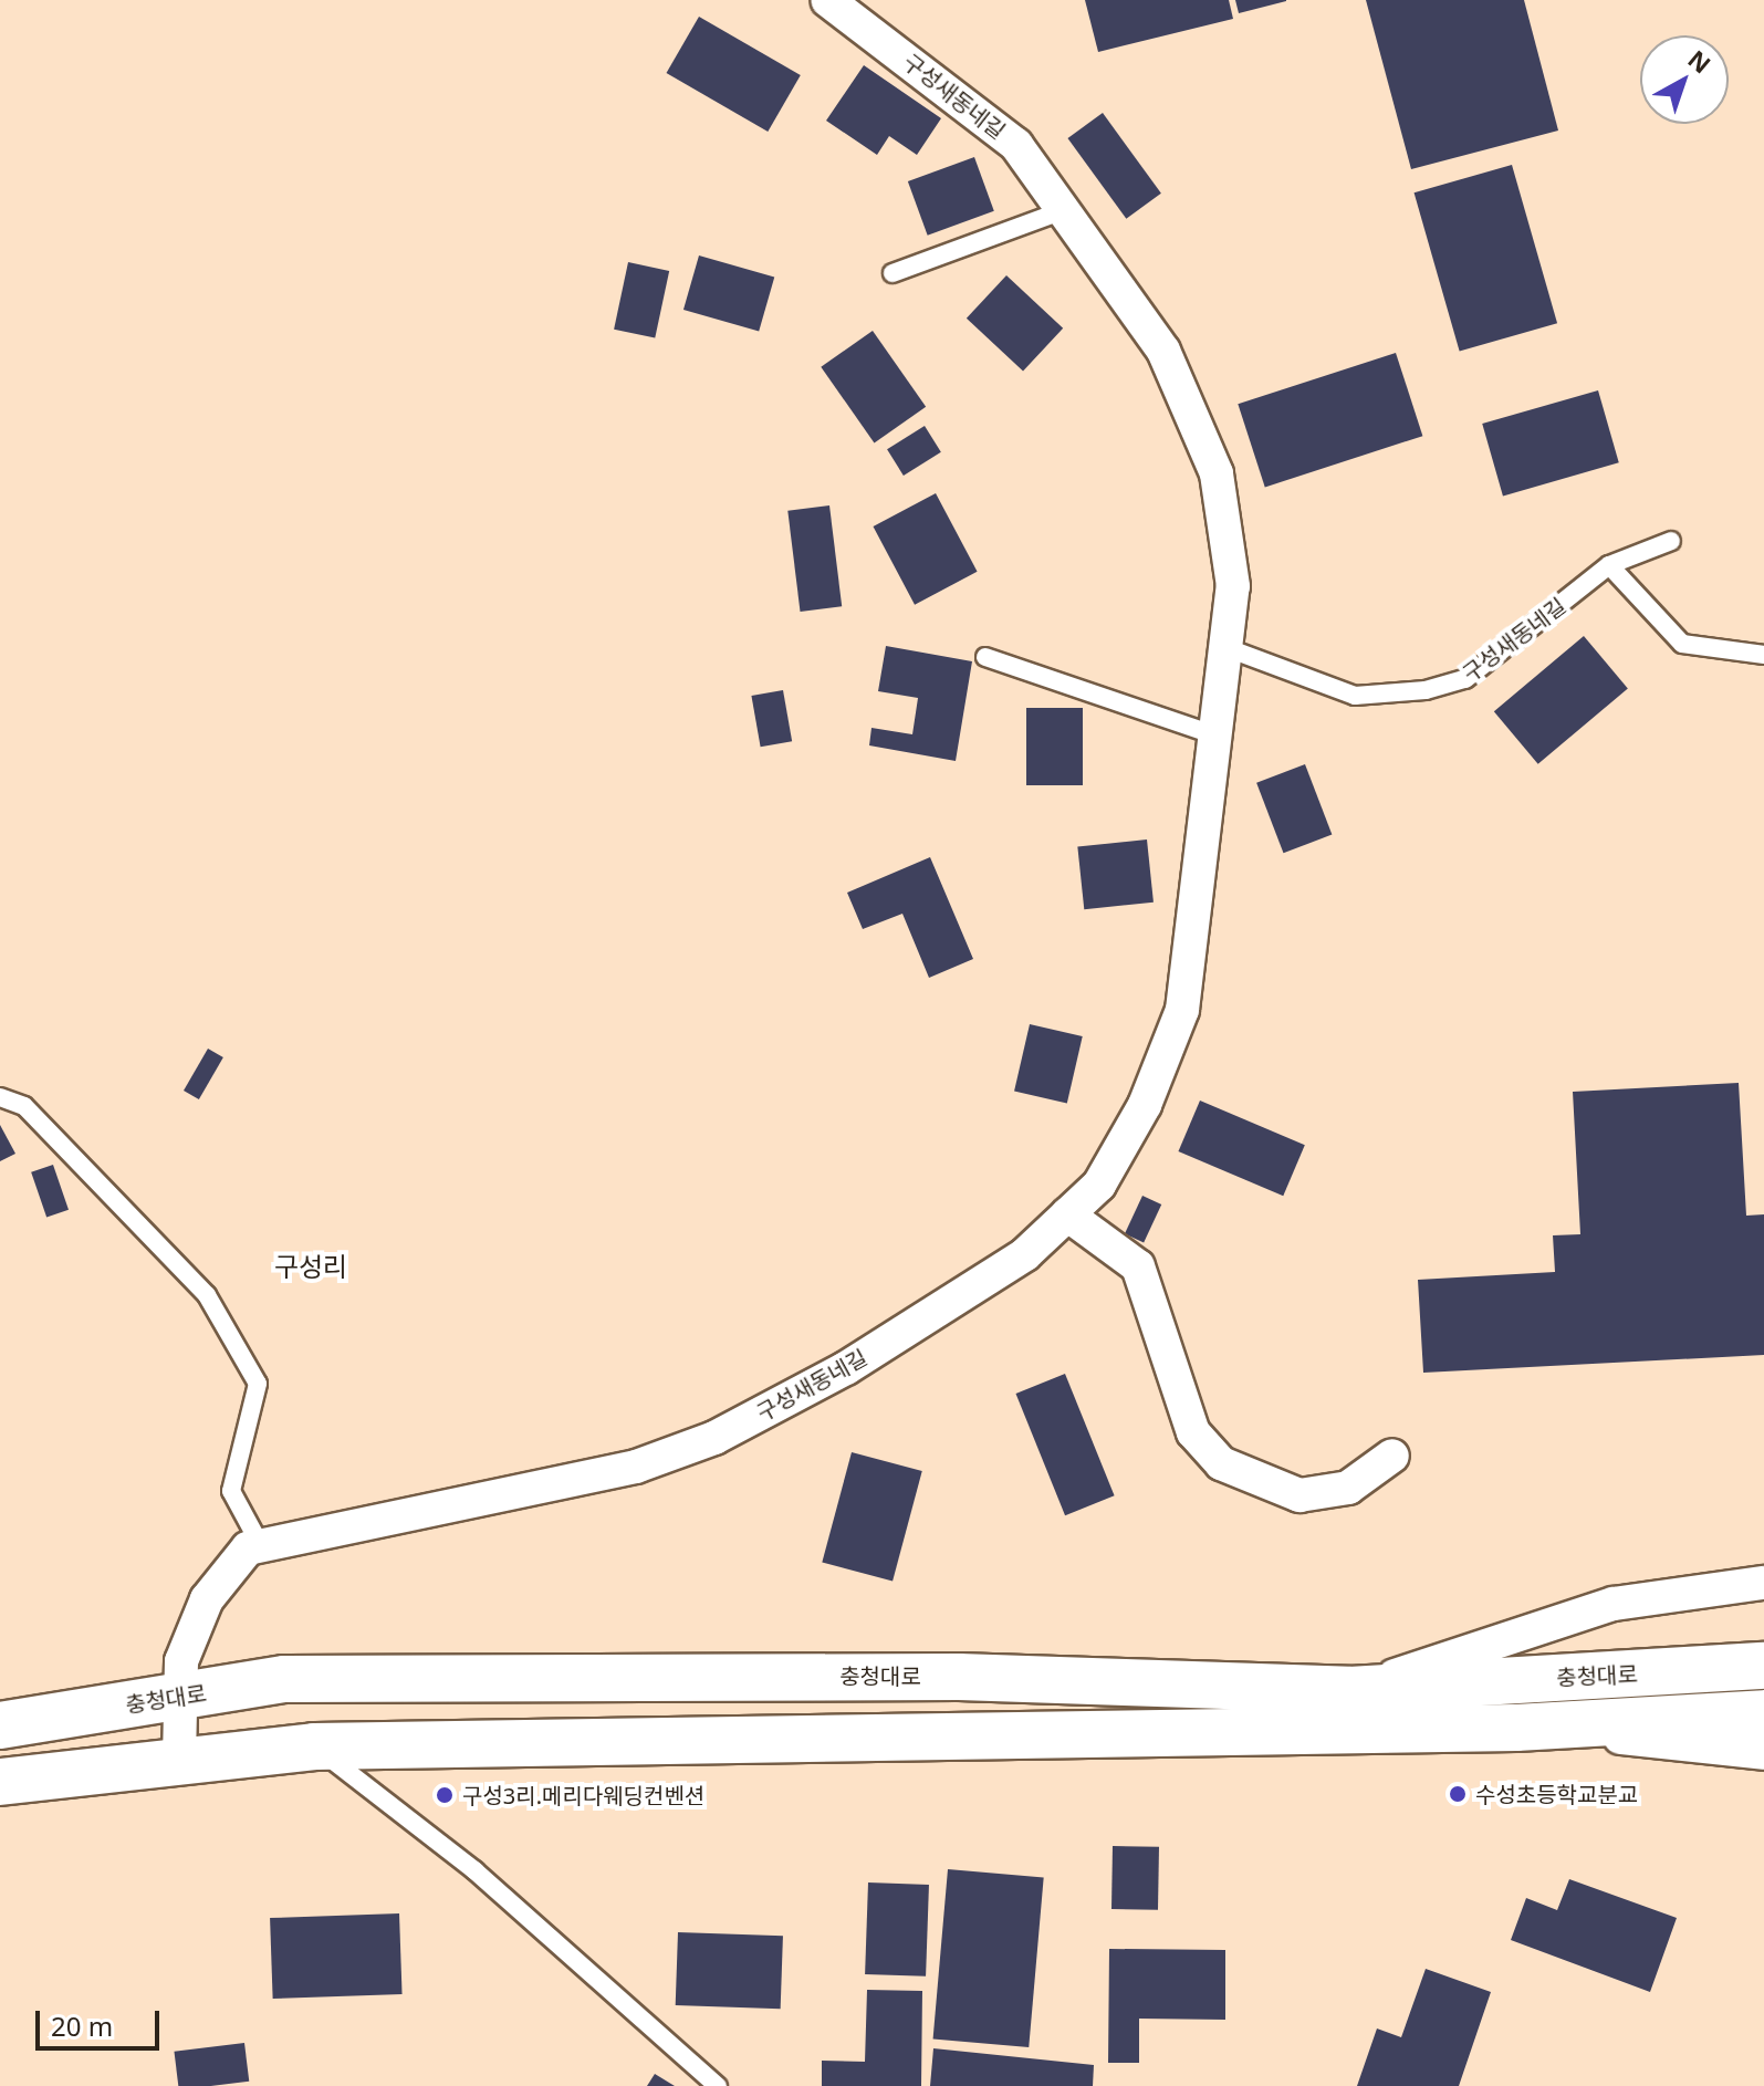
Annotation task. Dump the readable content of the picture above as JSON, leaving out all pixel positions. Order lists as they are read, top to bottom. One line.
{"streets":{"main road":["충청대로"],"street":["구성새동네길"]},"crossings":[["구성새동네길","충청대로"]],"districts":["구성리"],"places":["수성초등학교분교","구성3리.메리다웨딩컨벤션"],"scale_bar":"20 m","north":"top right"}
